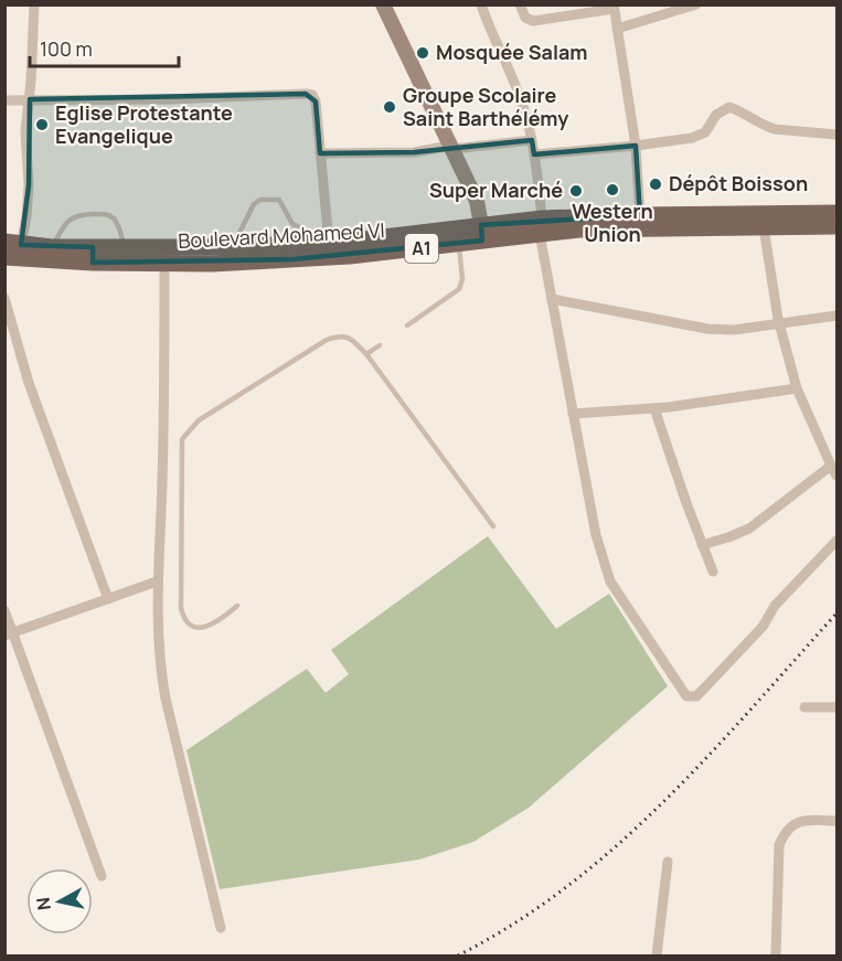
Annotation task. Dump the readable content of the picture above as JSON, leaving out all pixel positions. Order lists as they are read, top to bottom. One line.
{"streets":{"main road":["Boulevard Mohamed VI","A1"]},"places":["Mosquée Salam","Groupe Scolaire Saint Barthélémy","Eglise Protestante Evangelique","Dépôt Boisson","Western Union","Super Marché"],"scale_bar":"100 m","north":"left"}
